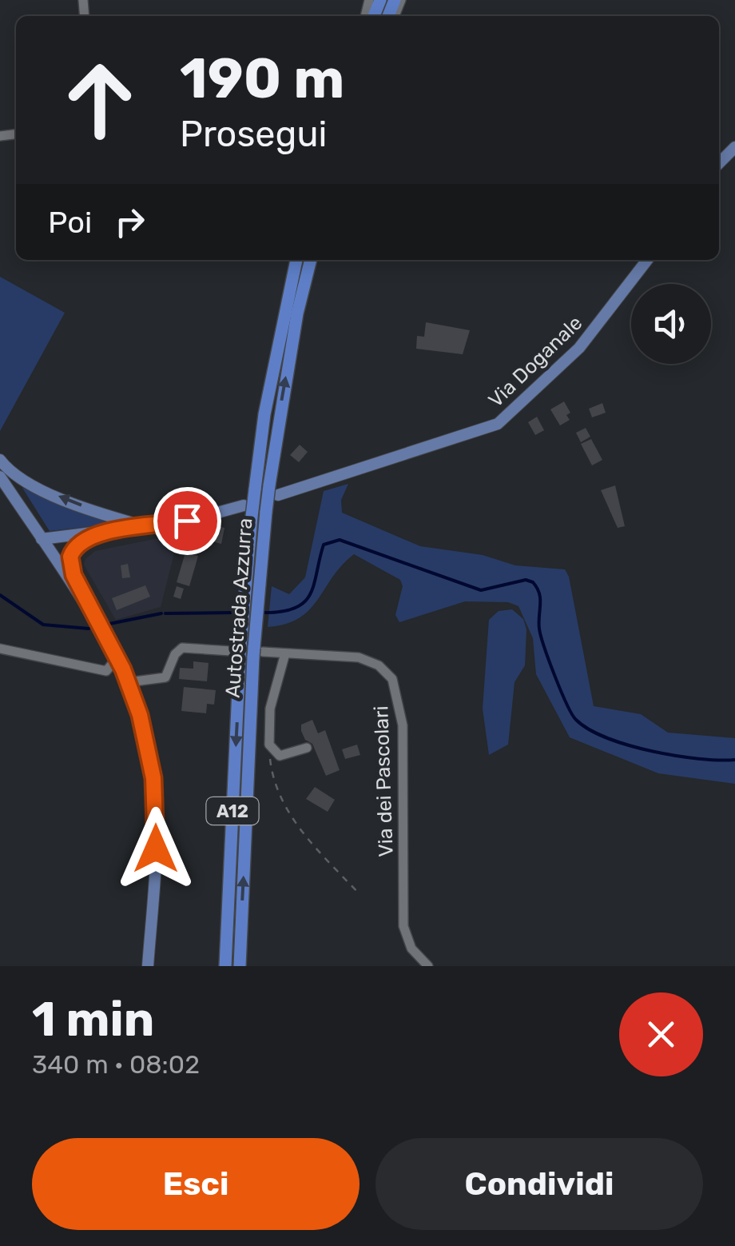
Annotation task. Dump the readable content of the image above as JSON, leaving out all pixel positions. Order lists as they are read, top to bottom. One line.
{"streets":{"highway":["Autostrada Azzurra","A12"],"main road":["Via Doganale"],"street":["Via dei Pascolari"]},"crossings":[["Via Doganale","Autostrada Azzurra"],["Autostrada Azzurra","Via dei Pascolari"]],"page":{"turn":["190 m","Prosegui"],"then":"Poi","heading":["1 min","340 m · 08:02"],"buttons":["Esci","Condividi"]}}
